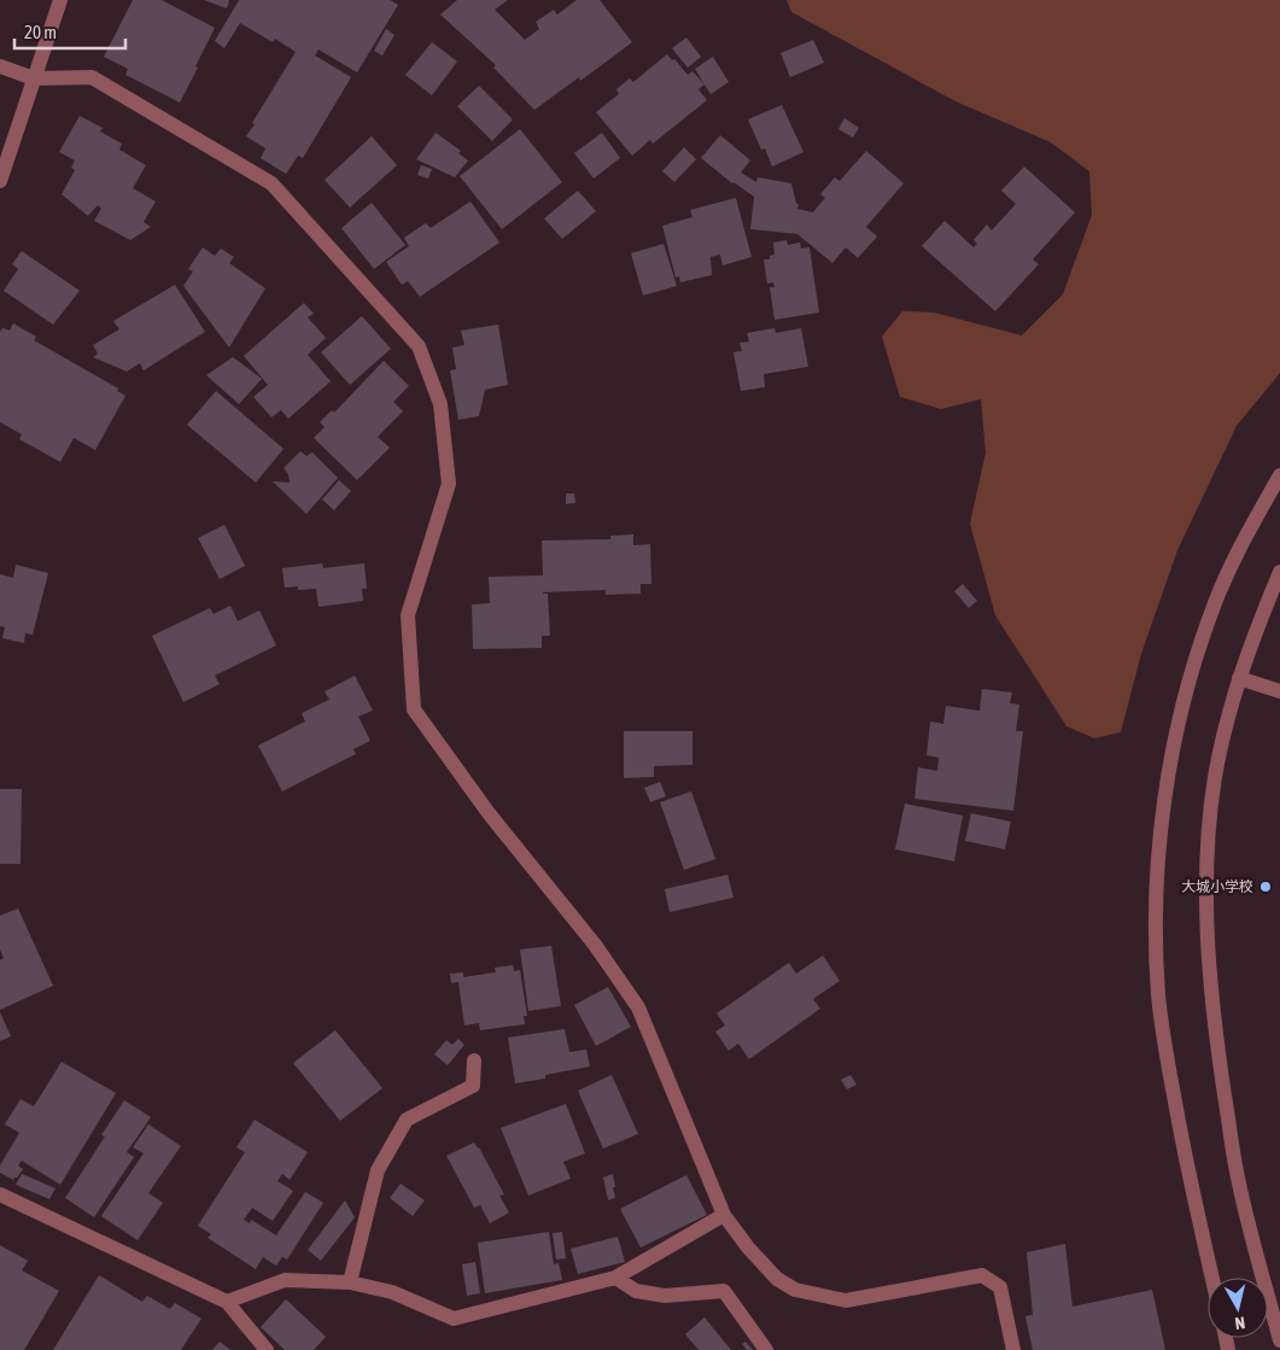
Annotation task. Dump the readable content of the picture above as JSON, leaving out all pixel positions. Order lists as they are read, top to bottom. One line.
{"places":["大城小学校"],"scale_bar":"20 m","north":"bottom"}
